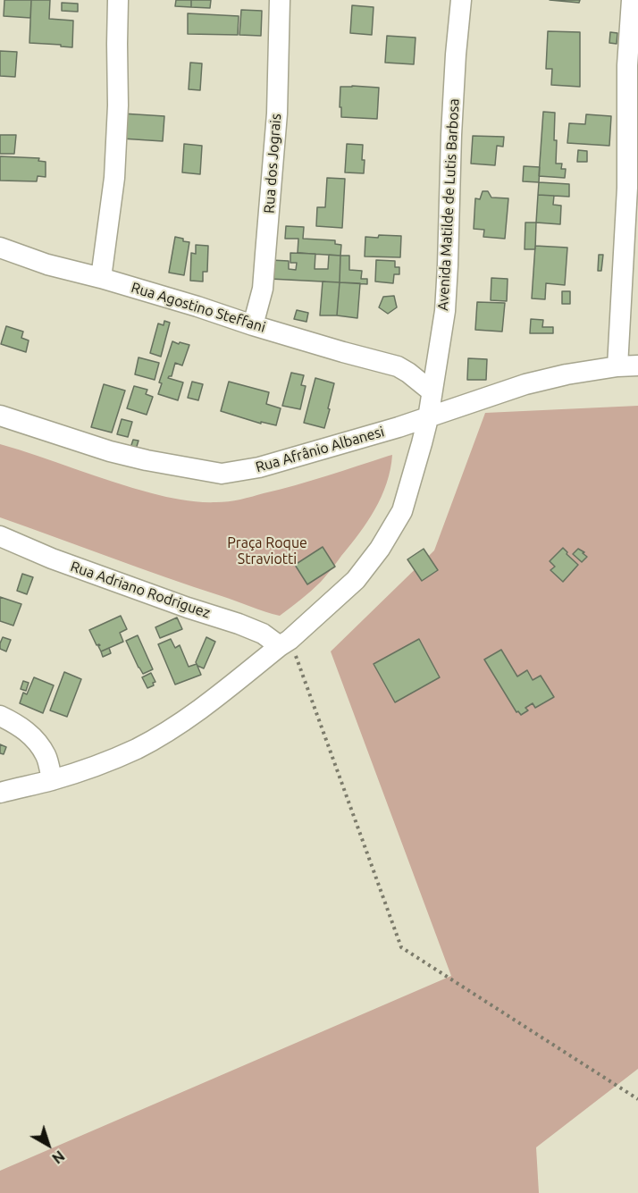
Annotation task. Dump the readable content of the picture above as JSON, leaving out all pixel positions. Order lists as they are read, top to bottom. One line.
{"streets":{"street":["Rua dos Jograis","Avenida Matilde de Lutis Barbosa","Rua Agostino Steffani","Rua Afrânio Albanesi","Rua Adriano Rodriguez"]},"crossings":[["Rua dos Jograis","Rua Agostino Steffani"],["Avenida Matilde de Lutis Barbosa","Rua Agostino Steffani"],["Avenida Matilde de Lutis Barbosa","Rua Afrânio Albanesi"],["Avenida Matilde de Lutis Barbosa","Rua Adriano Rodriguez"]],"parks":["Praça Roque Straviotti"],"north":"bottom right"}
